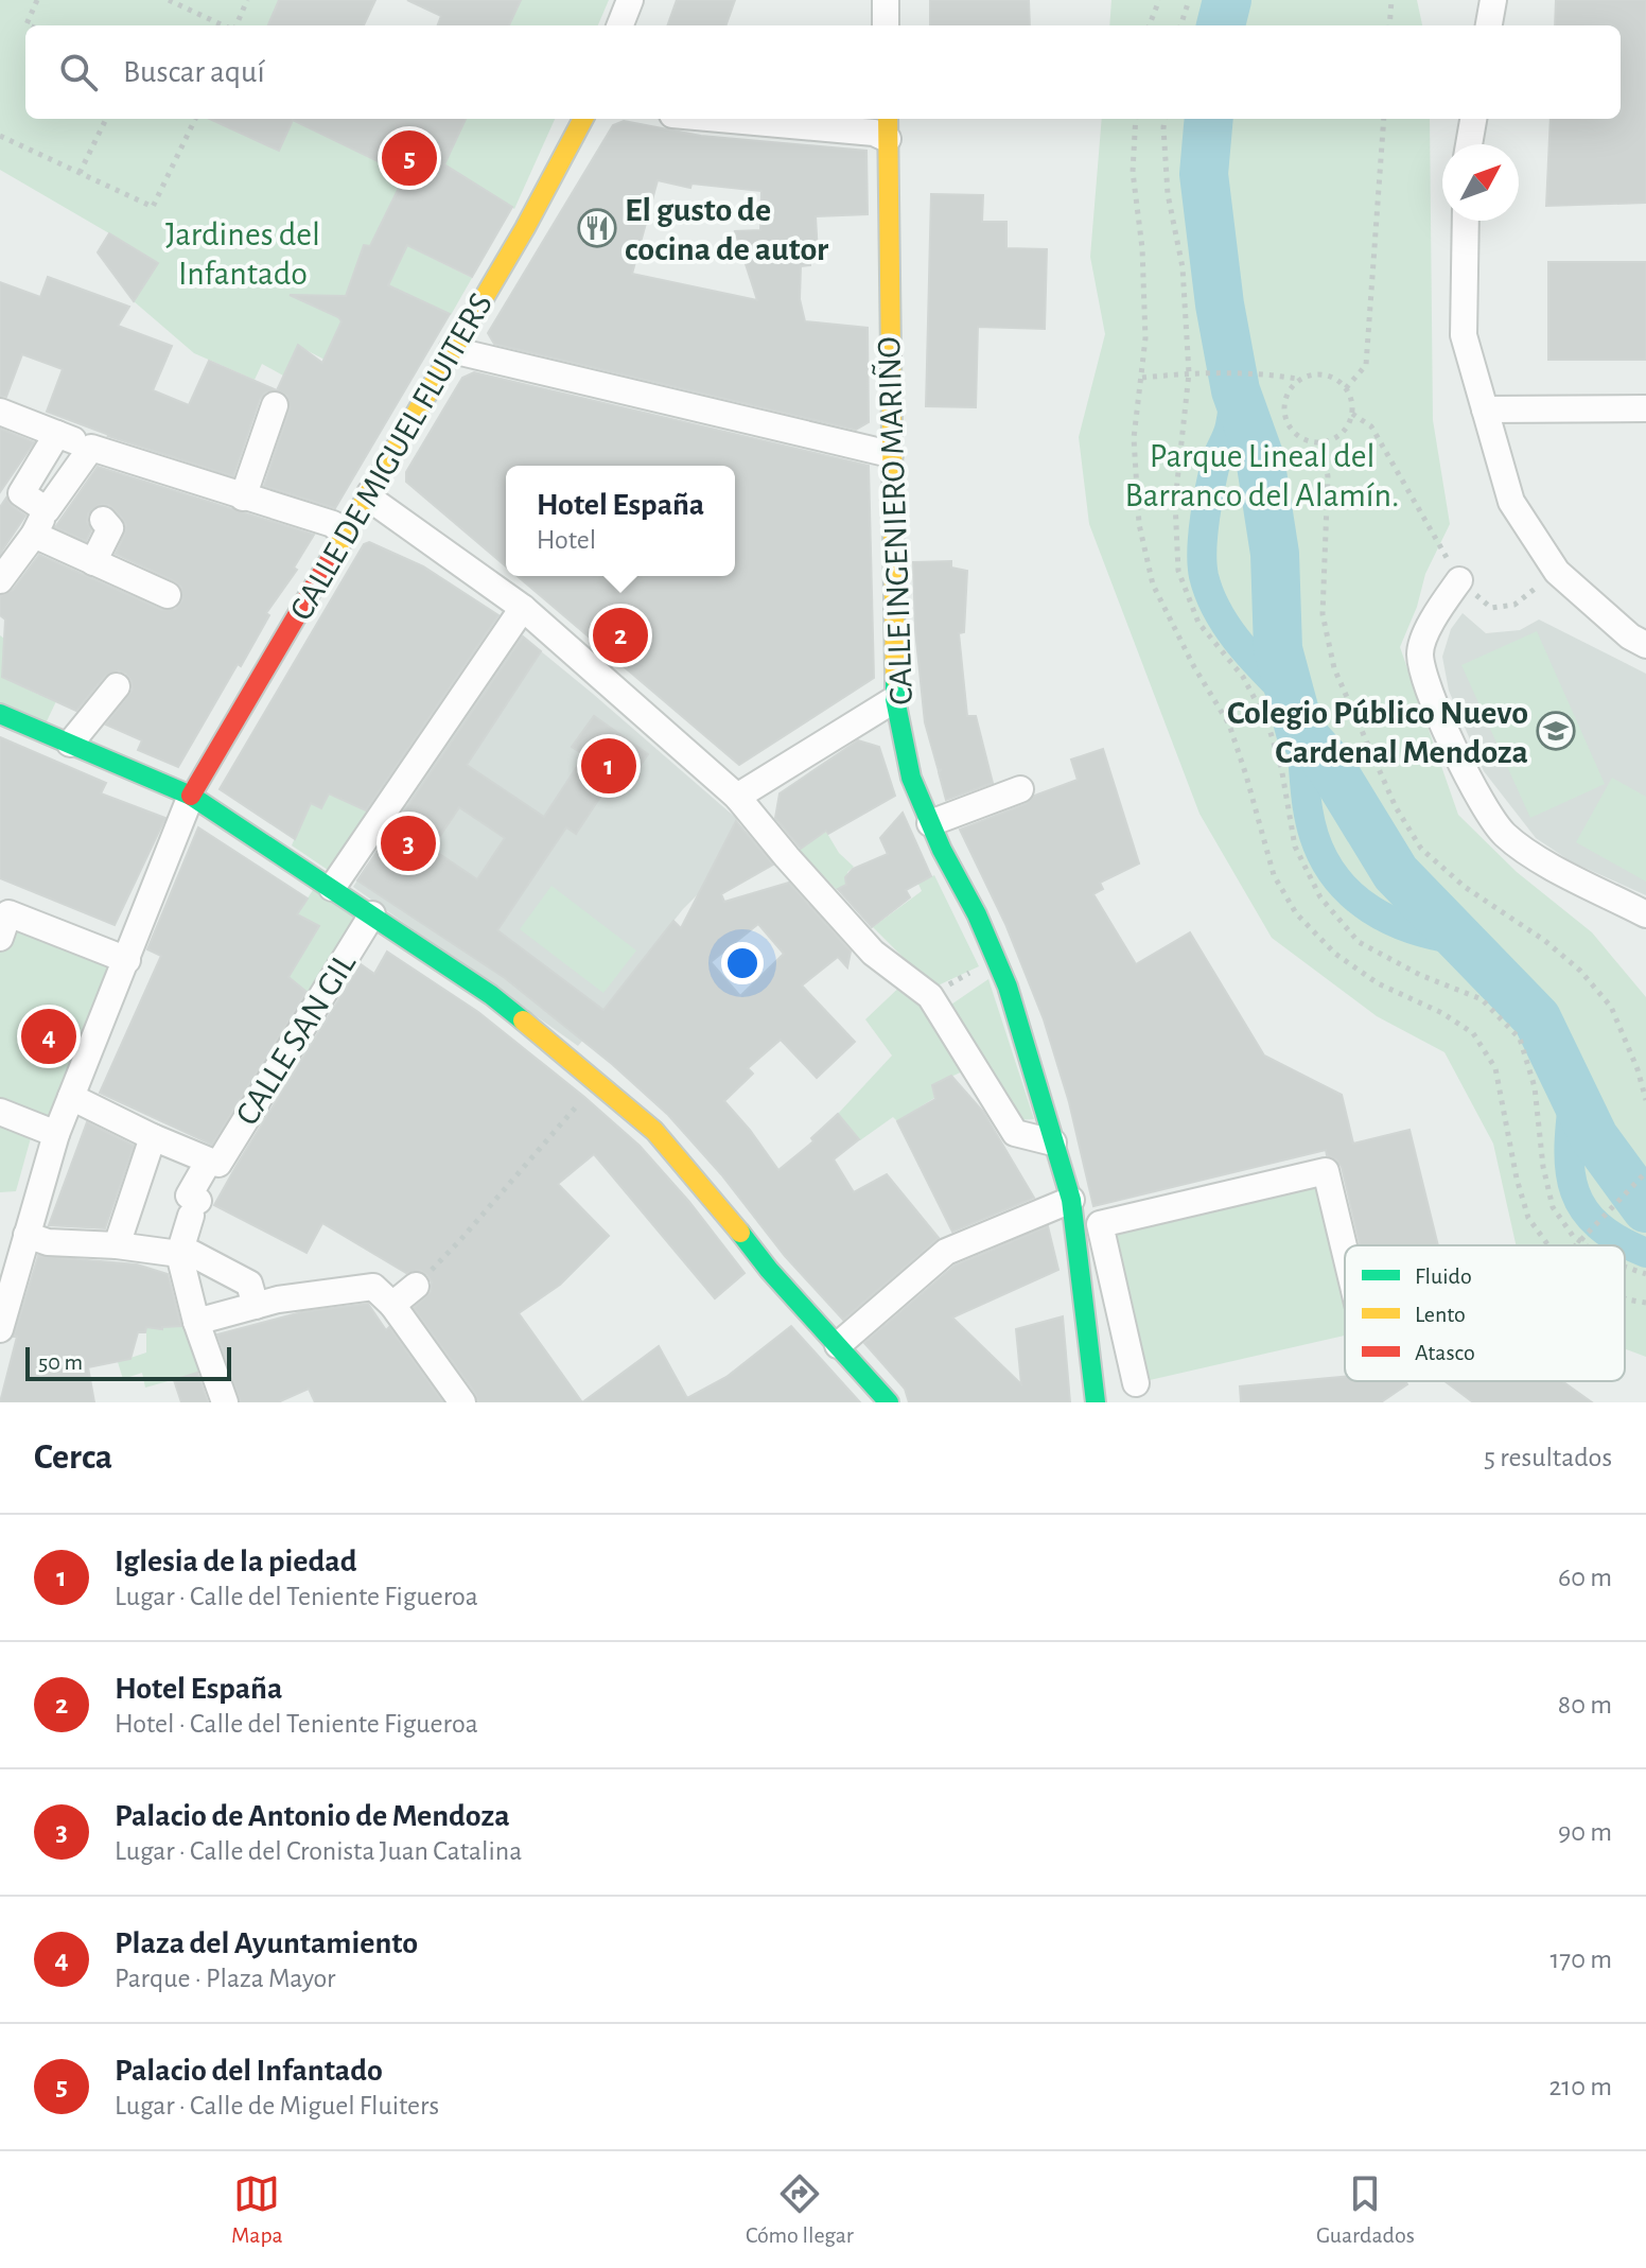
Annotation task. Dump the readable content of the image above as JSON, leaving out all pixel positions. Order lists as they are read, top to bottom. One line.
{"streets":{"street":["CALLE DE MIGUEL FLUITERS","CALLE INGENIERO MARIÑO","CALLE SAN GIL"]},"parks":["Jardines del Infantado","Parque Lineal del Barranco del Alamín."],"places":{"restaurant":["El gusto de cocina de autor"],"school or university":["Colegio Público Nuevo Cardenal Mendoza"]},"legend":["Fluido","Lento","Atasco"],"scale_bar":"50 m","north":"top right","page":{"search":"Buscar aquí","pins":["5","2","1","3","4"],"popup":["Hotel España","Hotel"],"scale":"50 m","heading":["Cerca","5 resultados"],"list":[{"mark":"1","name":"Iglesia de la piedad","note":"Lugar · Calle del Teniente Figueroa","value":"60 m"},{"mark":"2","name":"Hotel España","note":"Hotel · Calle del Teniente Figueroa","value":"80 m"},{"mark":"3","name":"Palacio de Antonio de Mendoza","note":"Lugar · Calle del Cronista Juan Catalina","value":"90 m"},{"mark":"4","name":"Plaza del Ayuntamiento","note":"Parque · Plaza Mayor","value":"170 m"},{"mark":"5","name":"Palacio del Infantado","note":"Lugar · Calle de Miguel Fluiters","value":"210 m"}],"nav":["Mapa","Cómo llegar","Guardados"]}}
